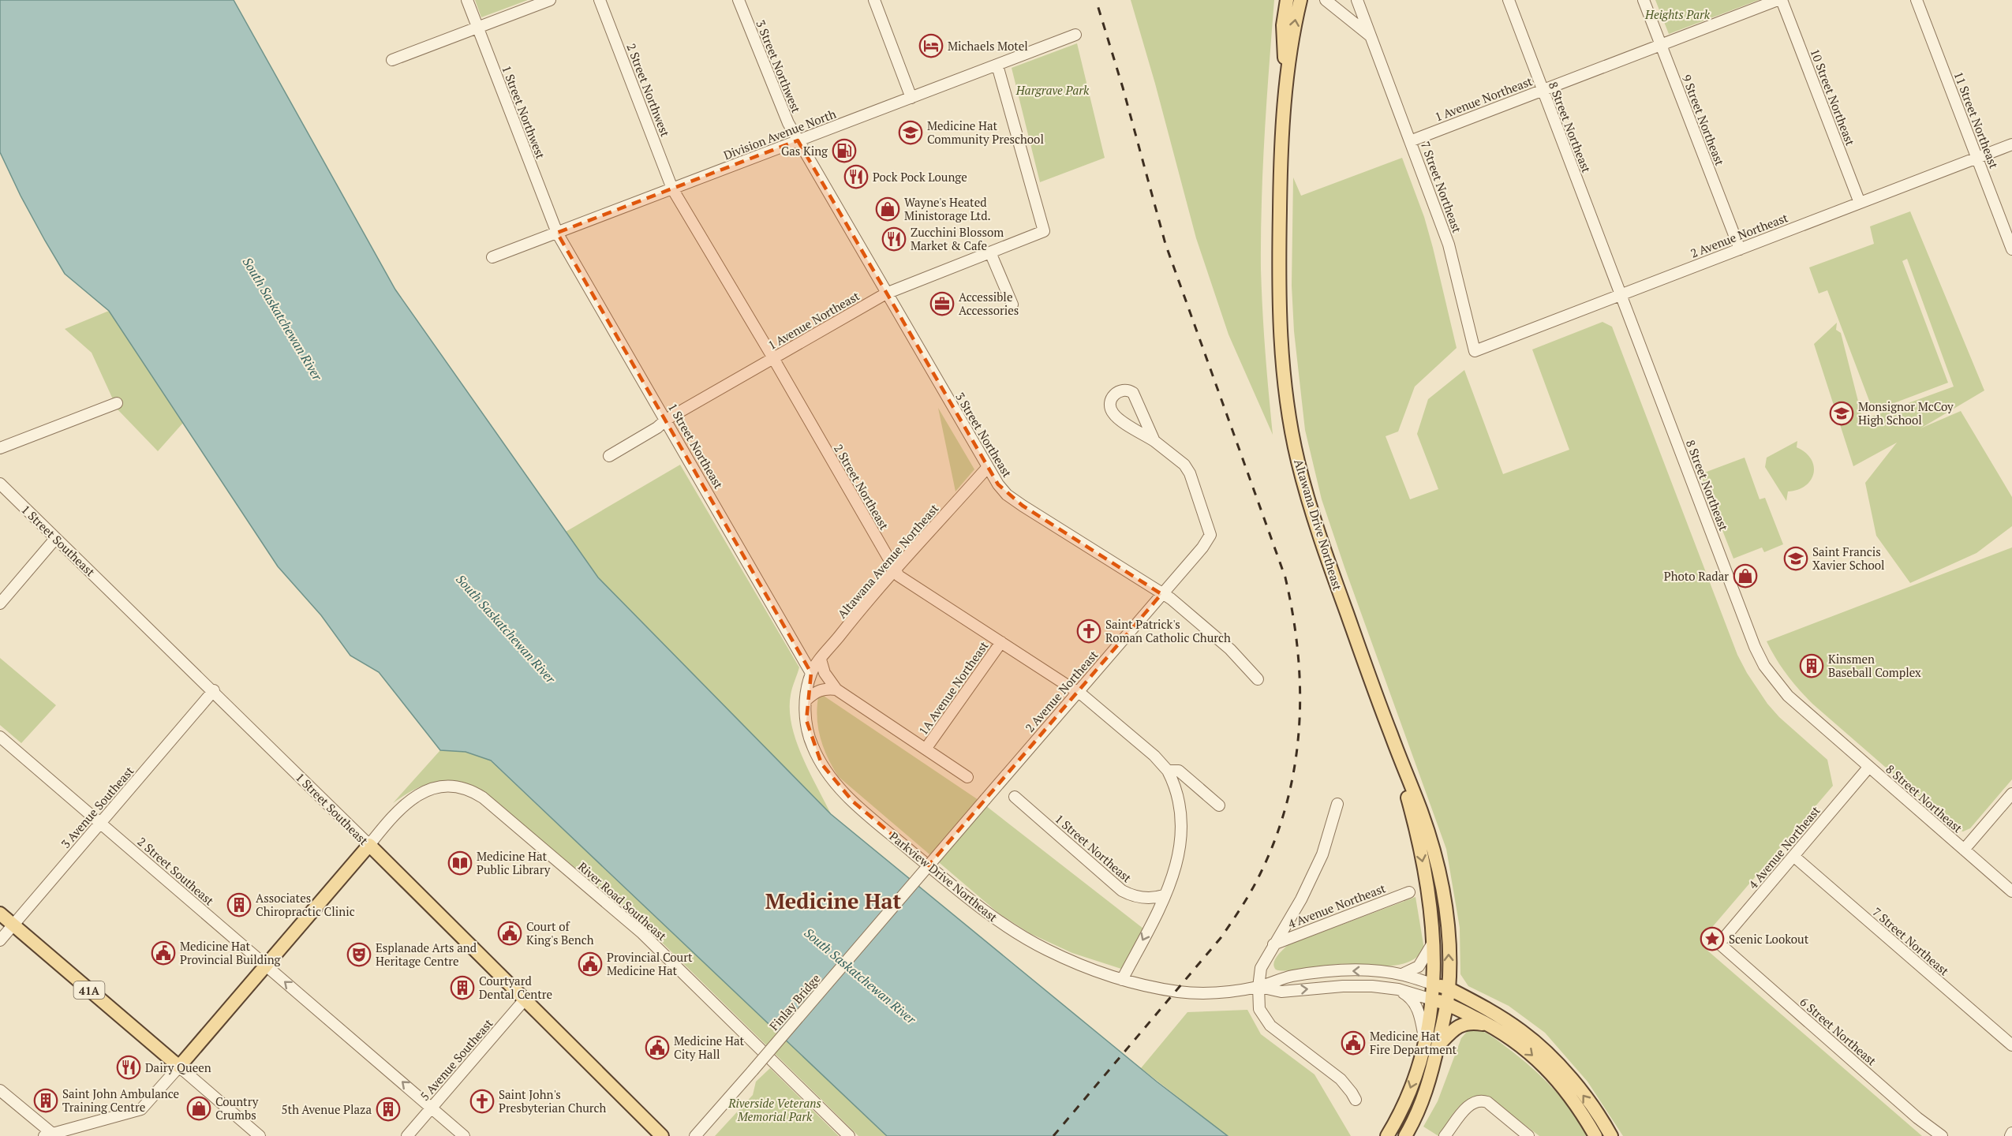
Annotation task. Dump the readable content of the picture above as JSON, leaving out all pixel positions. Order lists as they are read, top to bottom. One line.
{"streets":{"main road":["Altawana Drive Northeast","1 Street Southeast","Parkview Drive Northeast","41A"],"street":["3 Street Northwest","2 Street Northwest","10 Street Northeast","1 Avenue Northeast","1 Street Northwest","9 Street Northeast","11 Street Northeast","8 Street Northeast","Division Avenue North","7 Street Northeast","2 Avenue Northeast","3 Street Northeast","1 Street Northeast","2 Street Northeast","Altawana Avenue Northeast","1A Avenue Northeast","3 Avenue Southeast","4 Avenue Northeast","2 Street Southeast","River Road Southeast","Finlay Bridge","6 Street Northeast","5 Avenue Southeast"]},"crossings":[["3 Street Northwest","Division Avenue North"],["3 Street Northwest","3 Street Northeast"],["2 Street Northwest","Division Avenue North"],["2 Street Northwest","2 Street Northeast"],["10 Street Northeast","1 Avenue Northeast"],["10 Street Northeast","2 Avenue Northeast"],["1 Avenue Northeast","9 Street Northeast"],["1 Avenue Northeast","8 Street Northeast"],["1 Avenue Northeast","Division Avenue North"],["1 Avenue Northeast","7 Street Northeast"],["1 Avenue Northeast","3 Street Northeast"],["1 Avenue Northeast","1 Street Northeast"],["1 Avenue Northeast","2 Street Northeast"],["1 Street Northwest","Division Avenue North"],["1 Street Northwest","1 Street Northeast"],["9 Street Northeast","2 Avenue Northeast"],["11 Street Northeast","2 Avenue Northeast"],["8 Street Northeast","2 Avenue Northeast"],["8 Street Northeast","4 Avenue Northeast"],["Division Avenue North","3 Street Northeast"],["Division Avenue North","1 Street Northeast"],["Division Avenue North","2 Street Northeast"],["7 Street Northeast","2 Avenue Northeast"],["7 Street Northeast","4 Avenue Northeast"],["2 Avenue Northeast","3 Street Northeast"],["2 Avenue Northeast","2 Street Northeast"],["2 Avenue Northeast","Finlay Bridge"],["3 Street Northeast","Altawana Avenue Northeast"],["1 Street Northeast","Altawana Avenue Northeast"],["1 Street Northeast","Parkview Drive Northeast"],["2 Street Northeast","Altawana Avenue Northeast"],["2 Street Northeast","1A Avenue Northeast"],["Altawana Drive Northeast","Parkview Drive Northeast"],["1 Street Southeast","3 Avenue Southeast"],["1 Street Southeast","River Road Southeast"],["1 Street Southeast","5 Avenue Southeast"],["Altawana Avenue Northeast","Parkview Drive Northeast"],["3 Avenue Southeast","2 Street Southeast"],["3 Avenue Southeast","41A"],["4 Avenue Northeast","Parkview Drive Northeast"],["4 Avenue Northeast","6 Street Northeast"],["2 Street Southeast","5 Avenue Southeast"]],"one_way":["2 Street Southeast"],"districts":["Medicine Hat"],"water":["South Saskatchewan River"],"parks":["Heights Park","Hargrave Park","Riverside Veterans Memorial Park"],"places":{"hotel":["Michaels Motel"],"school or university":["Medicine Hat Community Preschool","Monsignor McCoy High School","Saint Francis Xavier School"],"fuel station":["Gas King"],"restaurant":["Pock Pock Lounge","Zucchini Blossom Market & Cafe","Dairy Queen"],"shop":["Wayne's Heated Ministorage Ltd.","Photo Radar","Country Crumbs"],"office":["Accessible Accessories"],"church":["Saint Patrick's Roman Catholic Church","Saint John's Presbyterian Church"],"building":["Kinsmen Baseball Complex","Associates Chiropractic Clinic","Courtyard Dental Centre","Saint John Ambulance Training Centre","5th Avenue Plaza"],"library":["Medicine Hat Public Library"],"public building":["Court of King's Bench","Medicine Hat Provincial Building","Provincial Court Medicine Hat","Medicine Hat Fire Department","Medicine Hat City Hall"],"place":["Scenic Lookout"],"theatre":["Esplanade Arts and Heritage Centre"]}}
